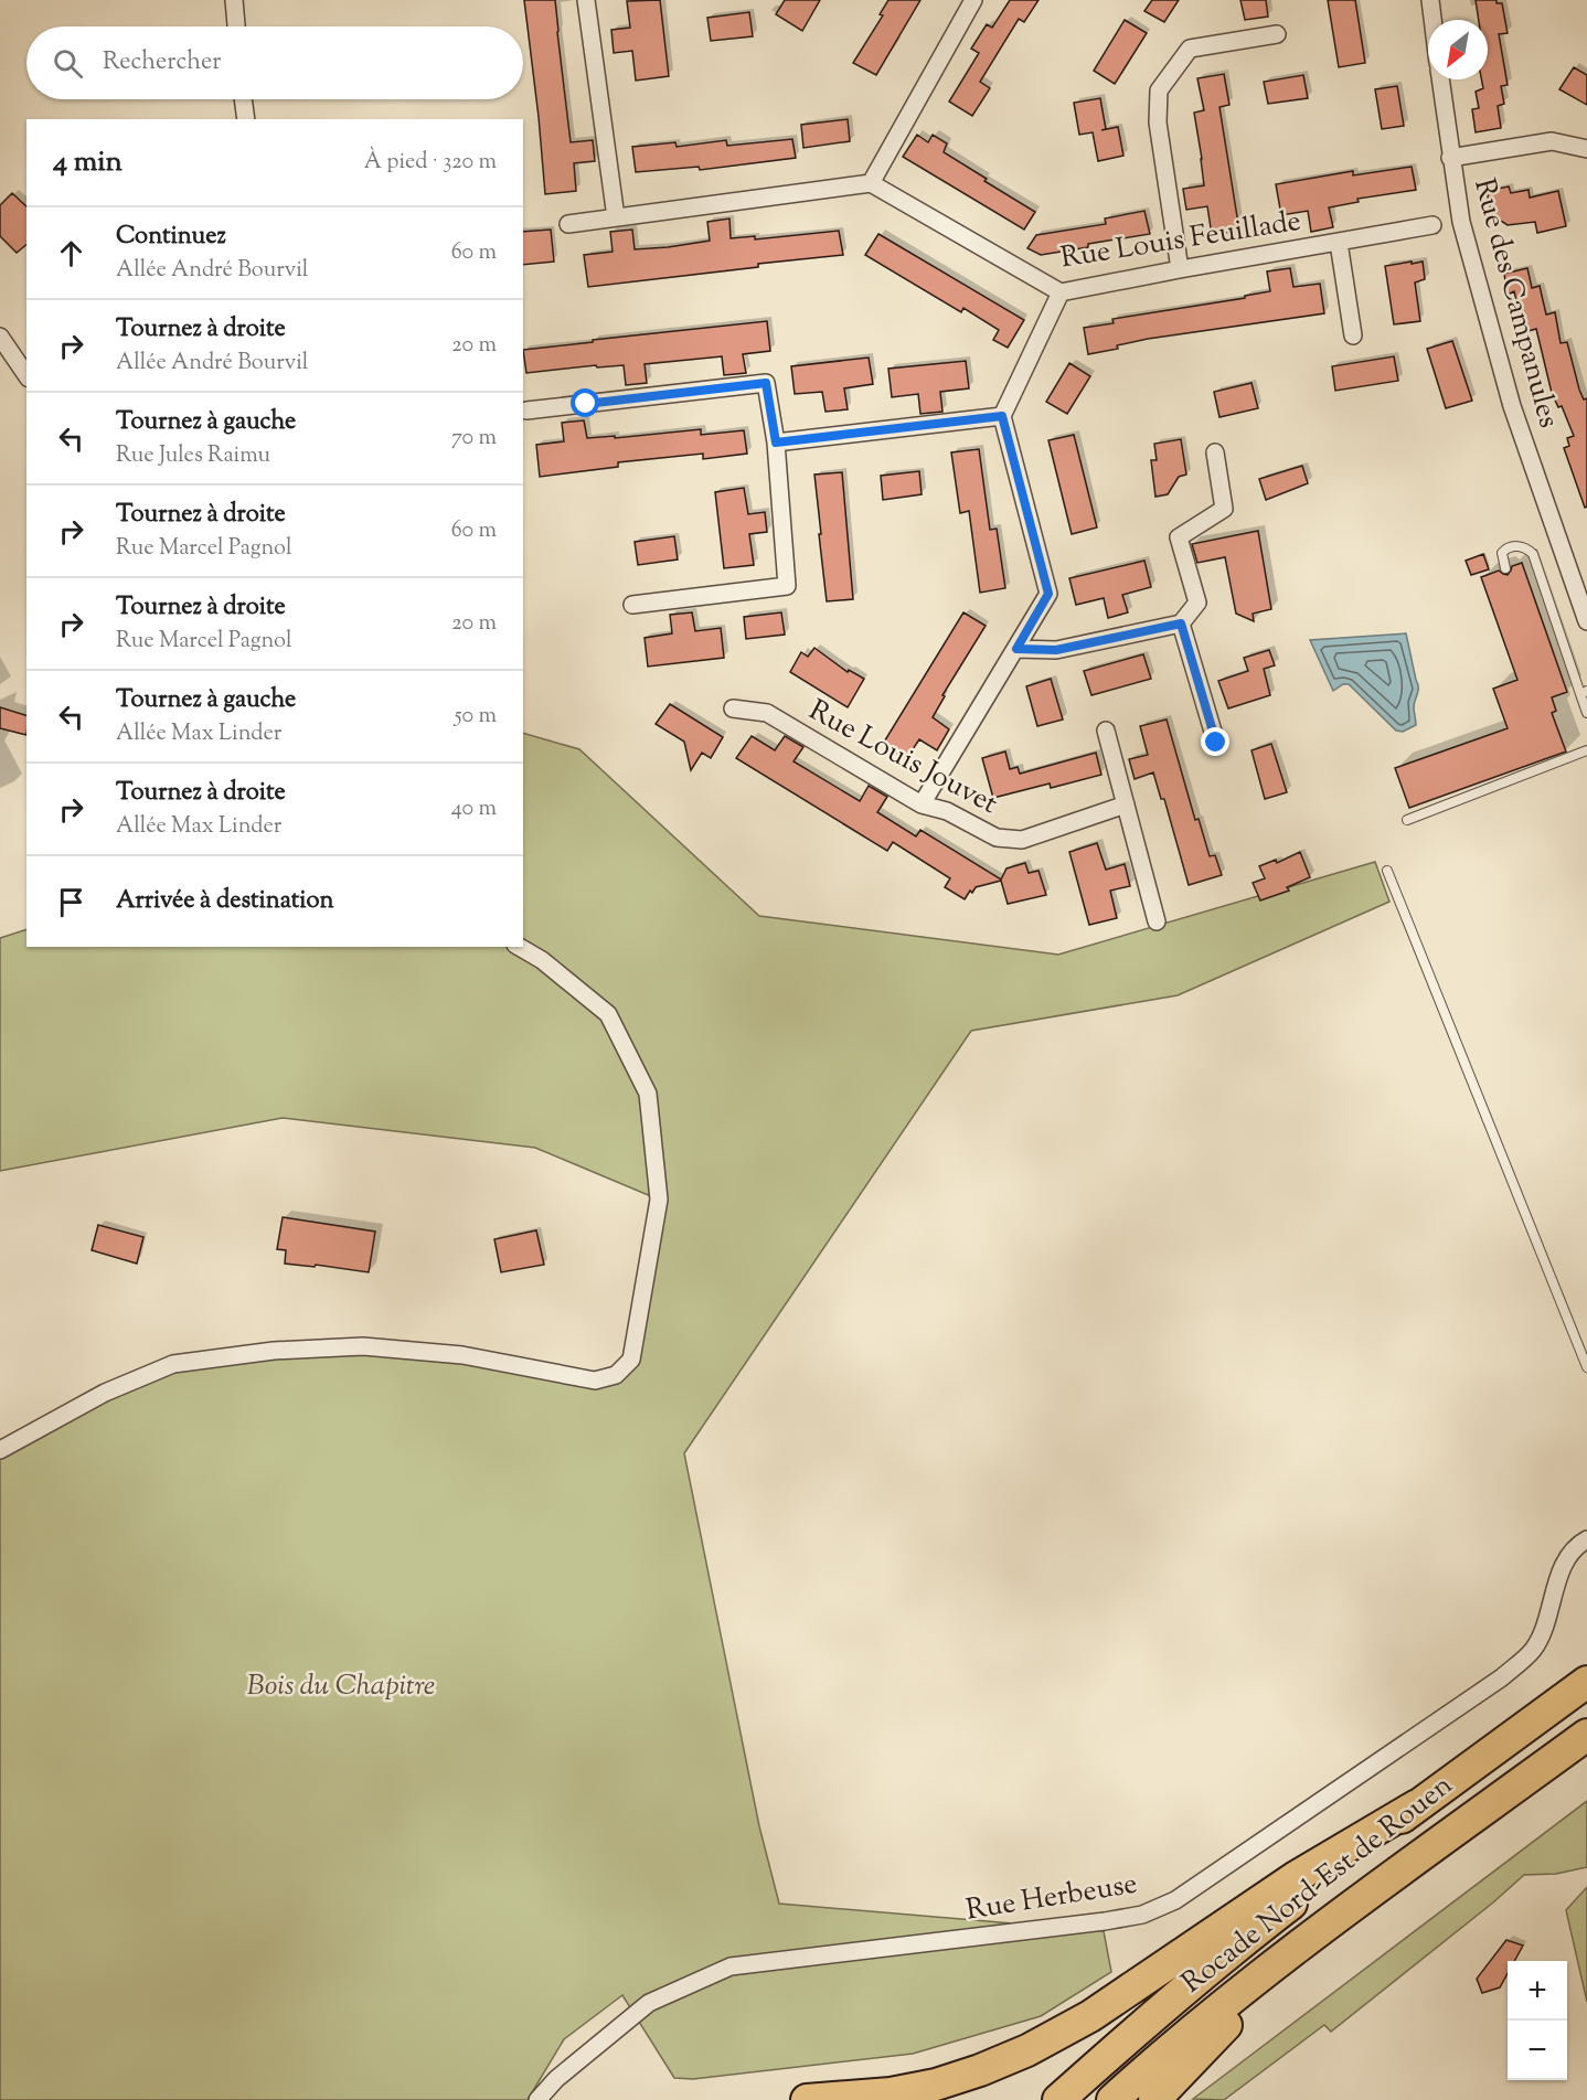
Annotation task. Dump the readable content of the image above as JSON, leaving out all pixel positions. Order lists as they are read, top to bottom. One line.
{"streets":{"highway":["Rocade Nord-Est de Rouen"],"street":["Rue Louis Feuillade","Rue des Campanules","Rue Louis Jouvet","Rue Herbeuse"]},"parks":["Bois du Chapitre"],"north":"bottom left","page":{"search":"Rechercher","heading":["4 min","À pied · 320 m"],"list":[["Continuez","Allée André Bourvil","60 m"],["Tournez à droite","Allée André Bourvil","20 m"],["Tournez à gauche","Rue Jules Raimu","70 m"],["Tournez à droite","Rue Marcel Pagnol","60 m"],["Tournez à droite","Rue Marcel Pagnol","20 m"],["Tournez à gauche","Allée Max Linder","50 m"],["Tournez à droite","Allée Max Linder","40 m"],"Arrivée à destination"],"map_buttons":["+","−"]}}
